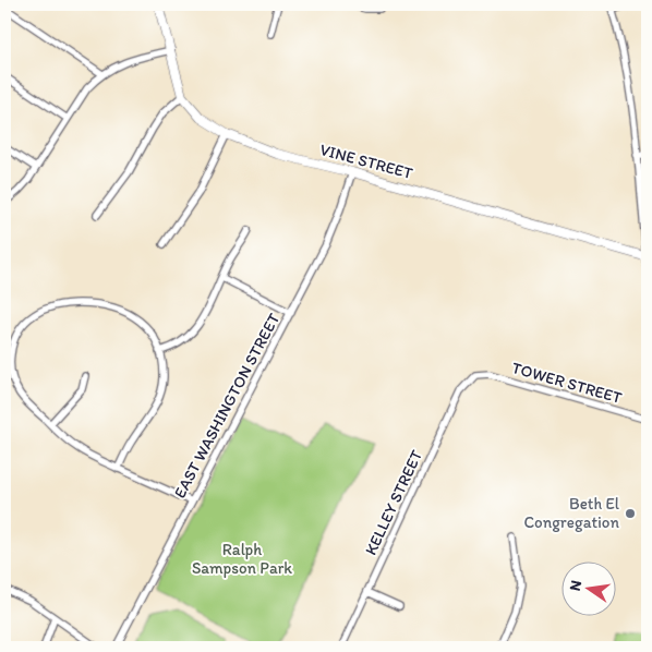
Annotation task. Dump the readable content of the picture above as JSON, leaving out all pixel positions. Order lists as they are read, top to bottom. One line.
{"streets":{"main road":["VINE STREET"],"street":["TOWER STREET","EAST WASHINGTON STREET","KELLEY STREET"]},"crossings":[["VINE STREET","EAST WASHINGTON STREET"],["TOWER STREET","KELLEY STREET"]],"parks":["Ralph Sampson Park"],"places":["Beth El Congregation"],"north":"left"}
